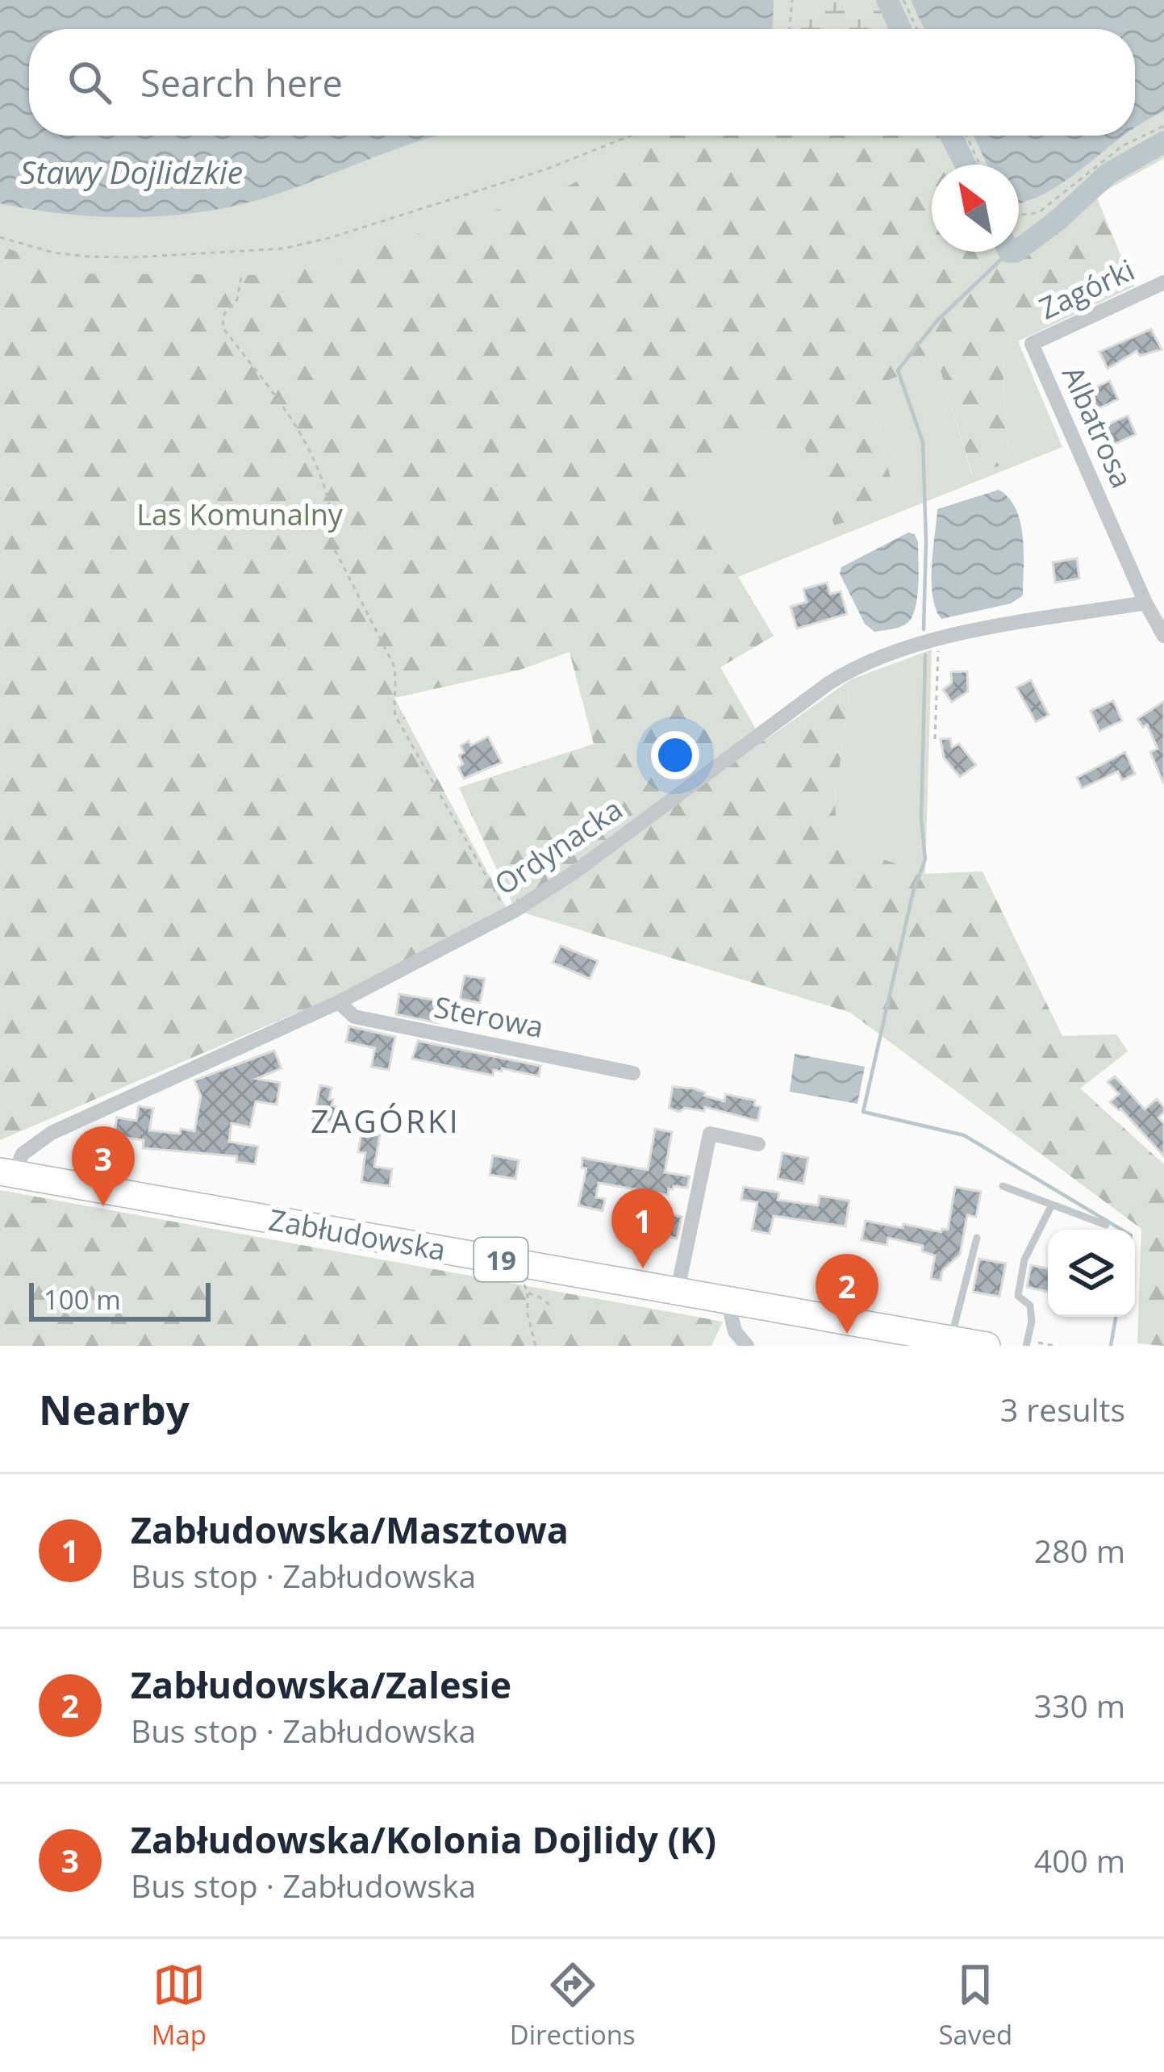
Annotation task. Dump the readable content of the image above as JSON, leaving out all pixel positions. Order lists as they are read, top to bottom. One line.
{"streets":{"highway":["Zabłudowska","19"],"street":["Zagórki","Albatrosa","Ordynacka","Sterowa"]},"crossings":[["Zagórki","Albatrosa"],["Albatrosa","Ordynacka"],["Ordynacka","Sterowa"],["Ordynacka","Zabłudowska"]],"districts":["ZAGÓRKI"],"water":["Stawy Dojlidzkie"],"parks":["Las Komunalny"],"scale_bar":"100 m","north":"top left","page":{"search":"Search here","pins":["3","1","2"],"scale":"100 m","heading":["Nearby","3 results"],"list":[{"mark":"1","name":"Zabłudowska/Masztowa","note":"Bus stop · Zabłudowska","value":"280 m"},{"mark":"2","name":"Zabłudowska/Zalesie","note":"Bus stop · Zabłudowska","value":"330 m"},{"mark":"3","name":"Zabłudowska/Kolonia Dojlidy (K)","note":"Bus stop · Zabłudowska","value":"400 m"}],"nav":["Map","Directions","Saved"]}}
